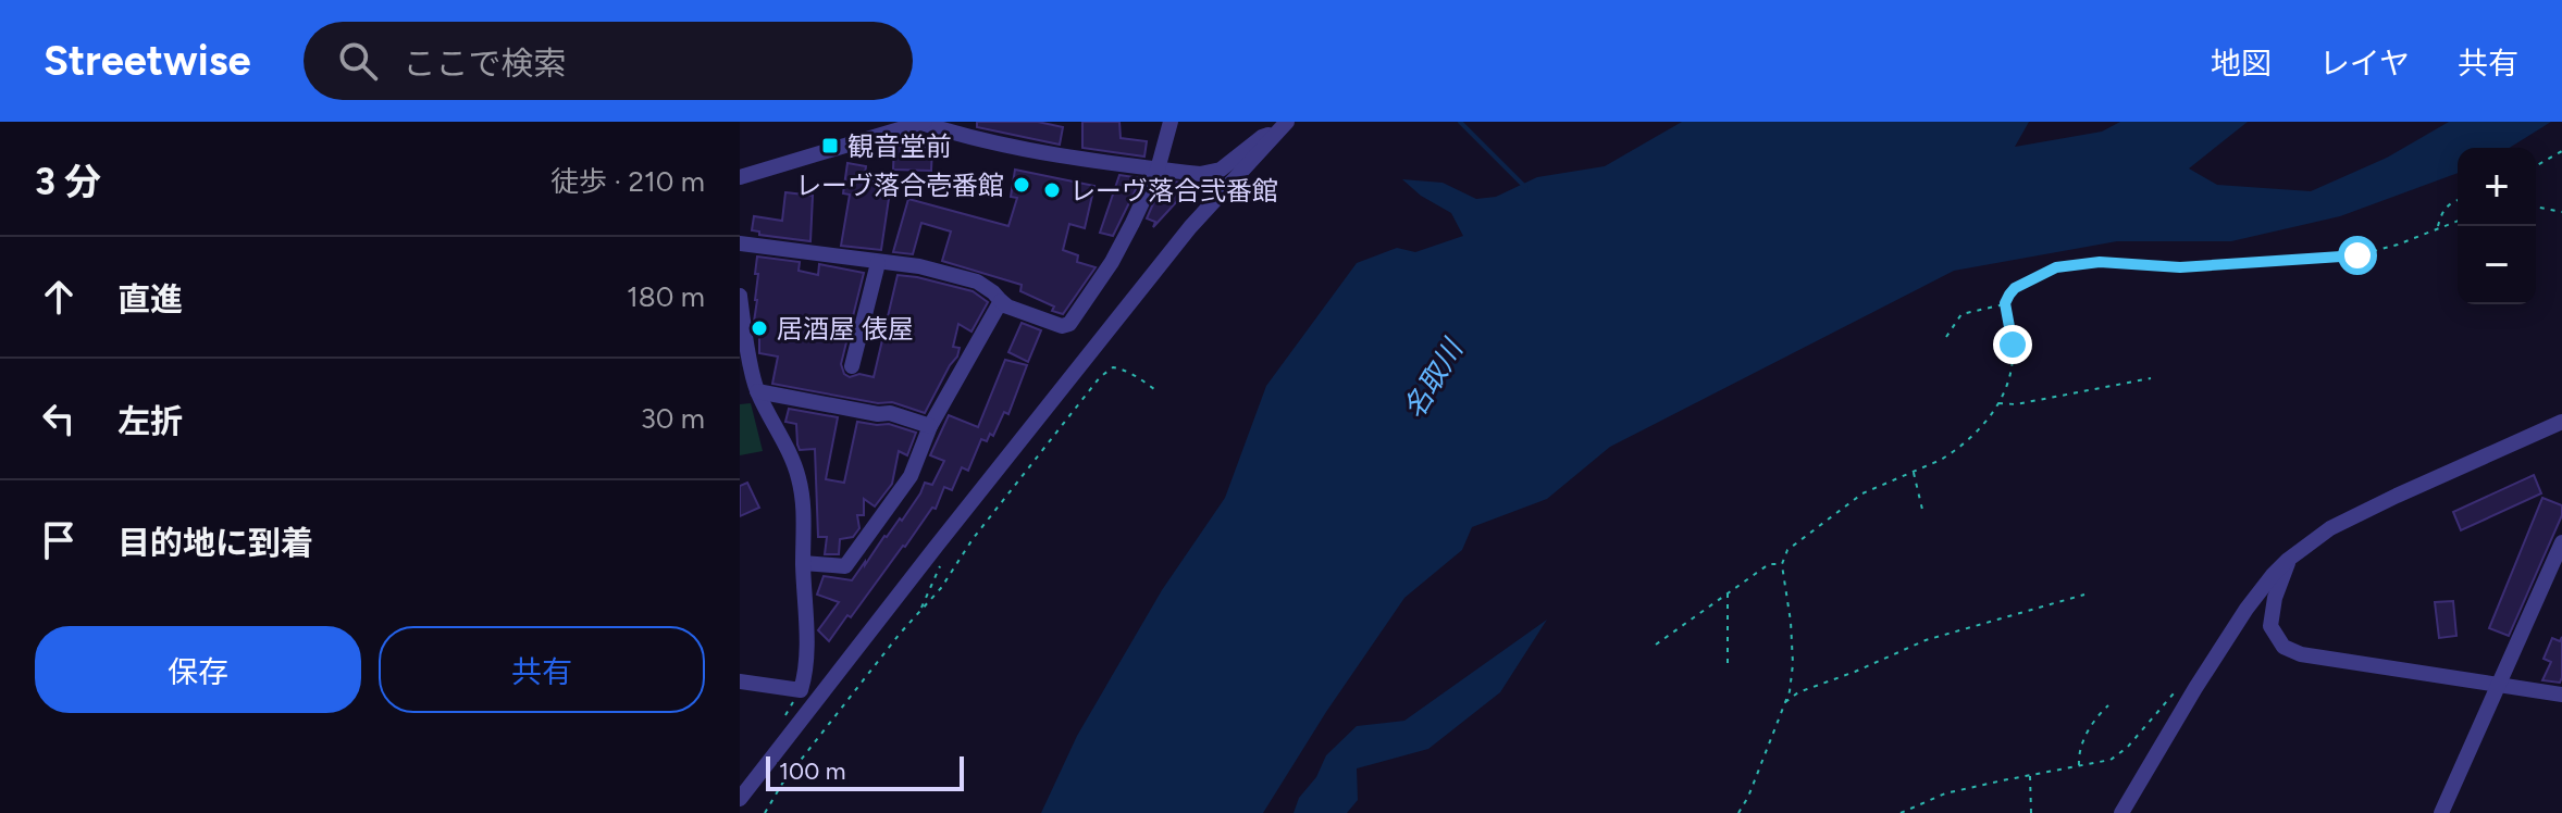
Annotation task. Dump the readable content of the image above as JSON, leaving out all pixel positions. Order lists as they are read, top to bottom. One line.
{"water":["名取川"],"places":{"transit":["観音堂前"],"other":["レーヴ落合壱番館","レーヴ落合弐番館","居酒屋 俵屋"]},"scale_bar":"100 m","page":{"header":"Streetwise","search":"ここで検索","nav":["地図","レイヤ","共有"],"heading":["3 分","徒歩 · 210 m"],"map_buttons":["+","−"],"list":[["直進","180 m"],["左折","30 m"],"目的地に到着"],"buttons":["保存","共有"],"scale":"100 m"}}
